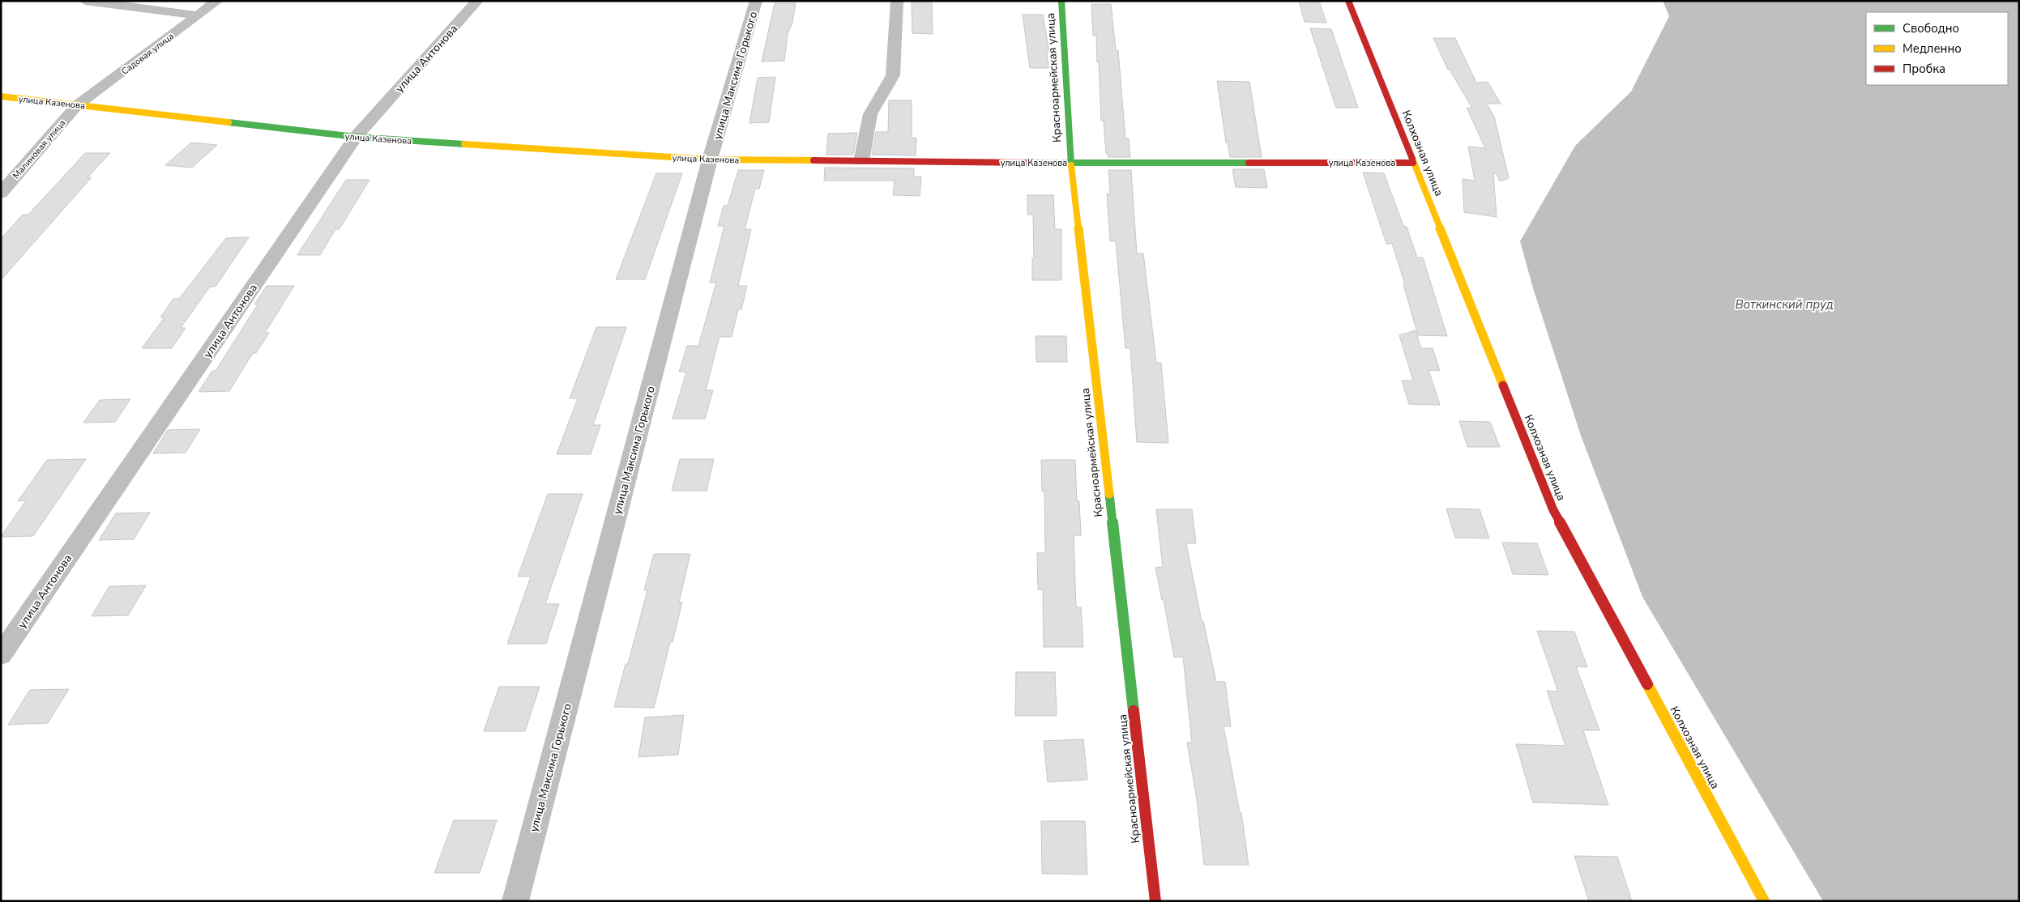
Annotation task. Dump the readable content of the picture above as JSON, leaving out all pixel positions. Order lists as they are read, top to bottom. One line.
{"streets":{"street":["Садовая улица","улица Антонова","улица Максима Горького","Красноармейская улица","улица Казенова","Малиновая улица","Колхозная улица"]},"crossings":[["Садовая улица","улица Казенова"],["Садовая улица","Малиновая улица"],["улица Антонова","улица Казенова"],["улица Максима Горького","улица Казенова"],["Красноармейская улица","улица Казенова"],["улица Казенова","Малиновая улица"],["улица Казенова","Колхозная улица"]],"water":["Воткинский пруд"],"legend":["Свободно","Медленно","Пробка"]}
